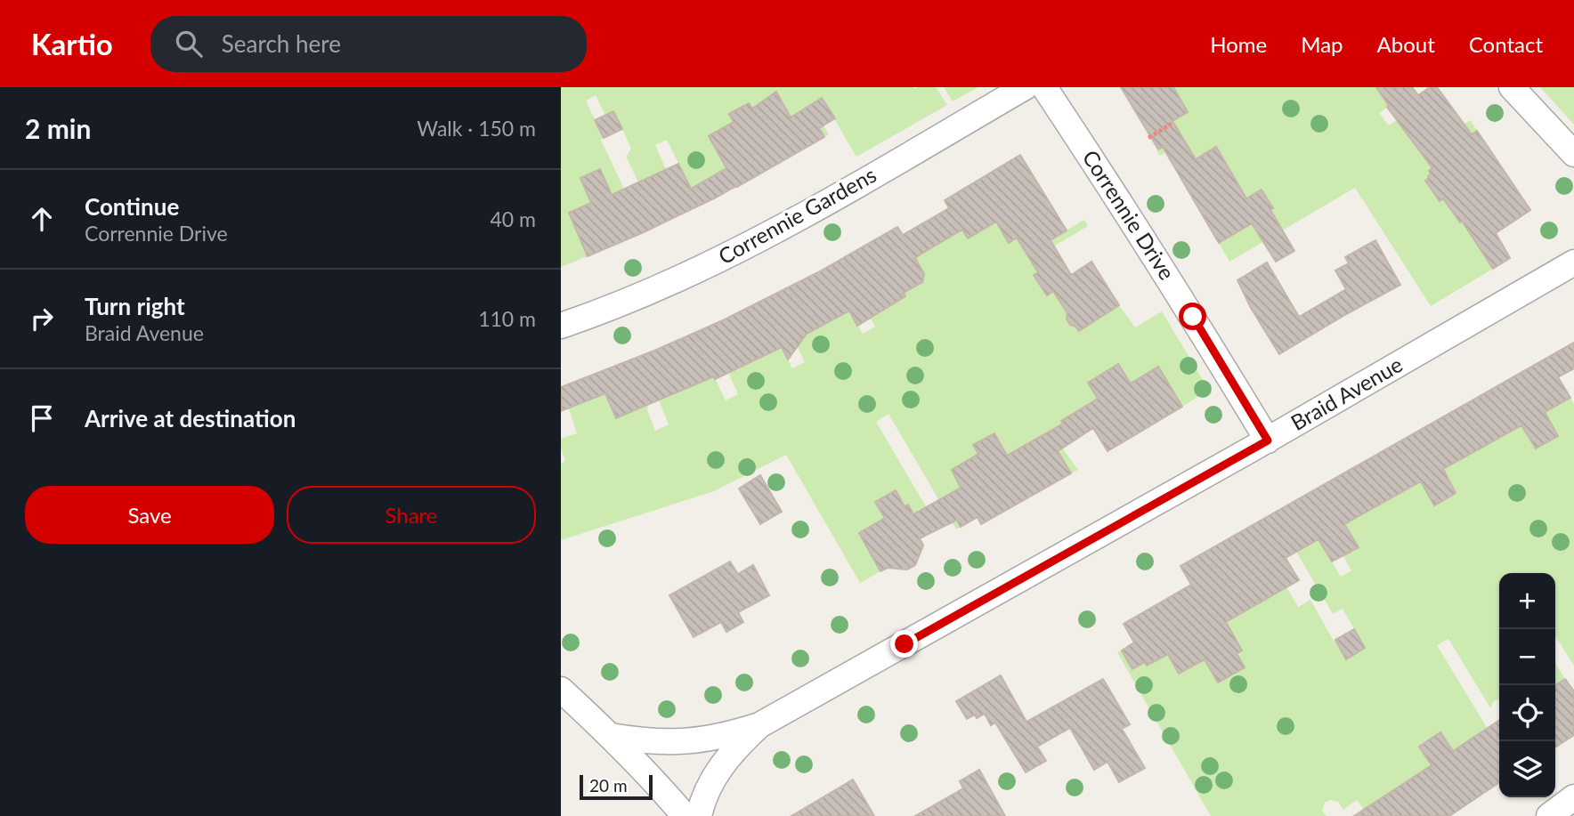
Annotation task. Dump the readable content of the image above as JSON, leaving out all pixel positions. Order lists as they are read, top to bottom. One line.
{"streets":{"street":["Corrennie Drive","Corrennie Gardens","Braid Avenue"]},"crossings":[["Corrennie Drive","Braid Avenue"]],"scale_bar":"20 m","page":{"header":"Kartio","search":"Search here","nav":["Home","Map","About","Contact"],"heading":["2 min","Walk · 150 m"],"list":[["Continue","Corrennie Drive","40 m"],["Turn right","Braid Avenue","110 m"],"Arrive at destination"],"buttons":["Save","Share"],"map_buttons":["+","−"],"scale":"20 m"}}
